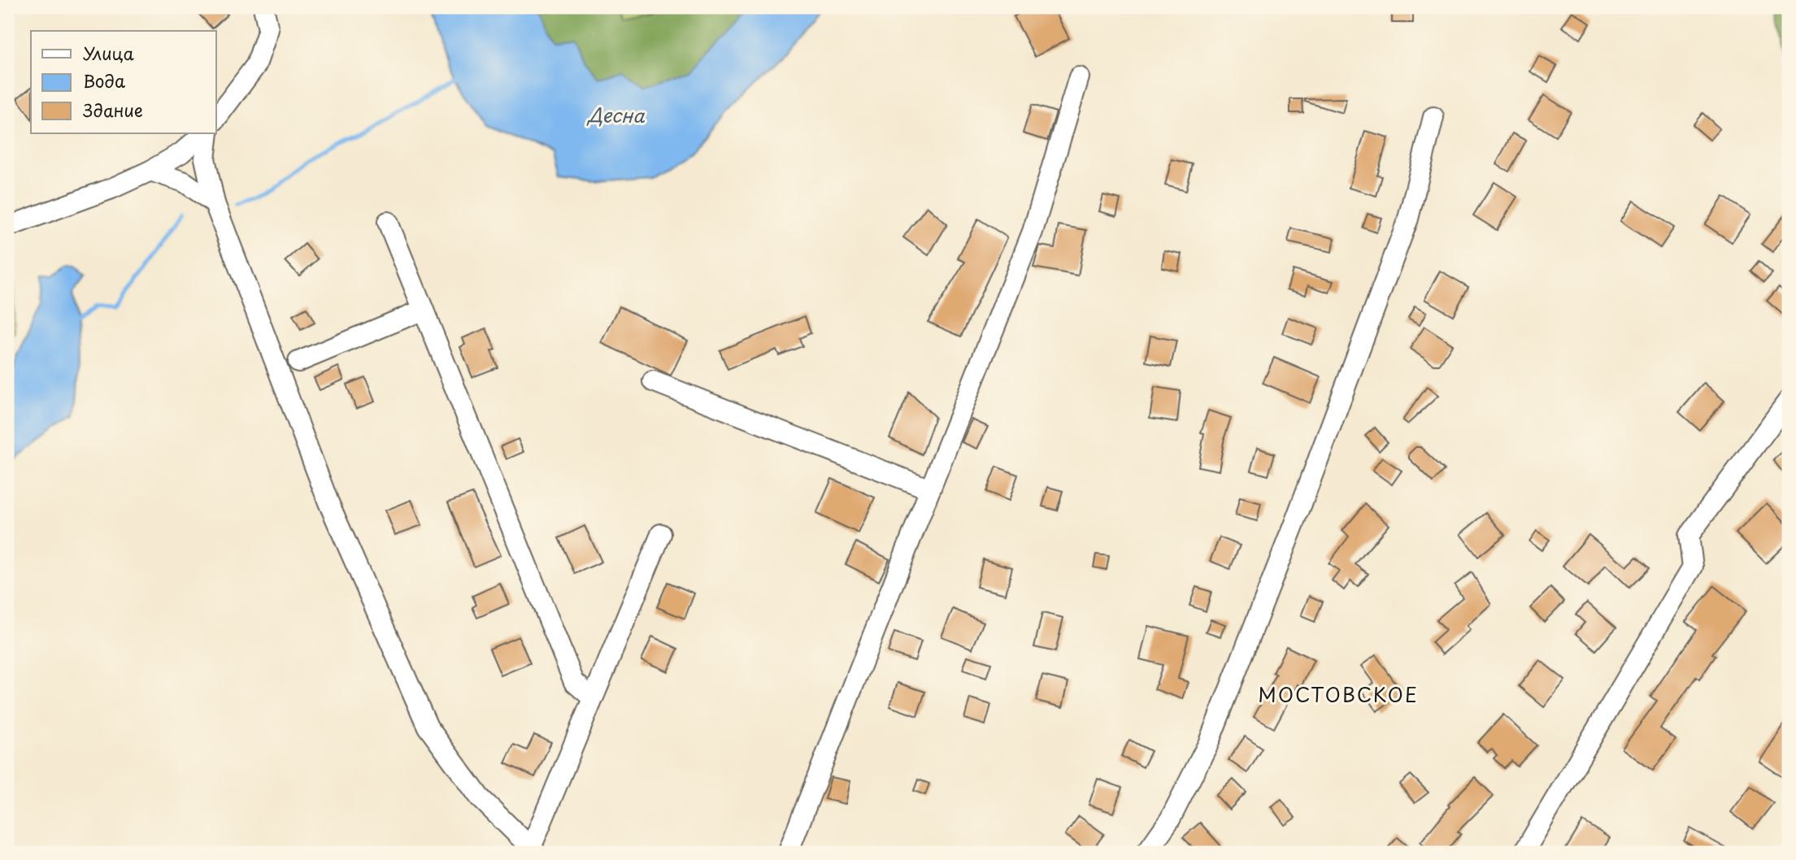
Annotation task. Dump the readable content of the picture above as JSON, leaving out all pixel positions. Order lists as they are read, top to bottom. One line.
{"districts":["МОСТОВСКОЕ"],"water":["Десна"],"legend":["Улица","Вода","Здание"]}
